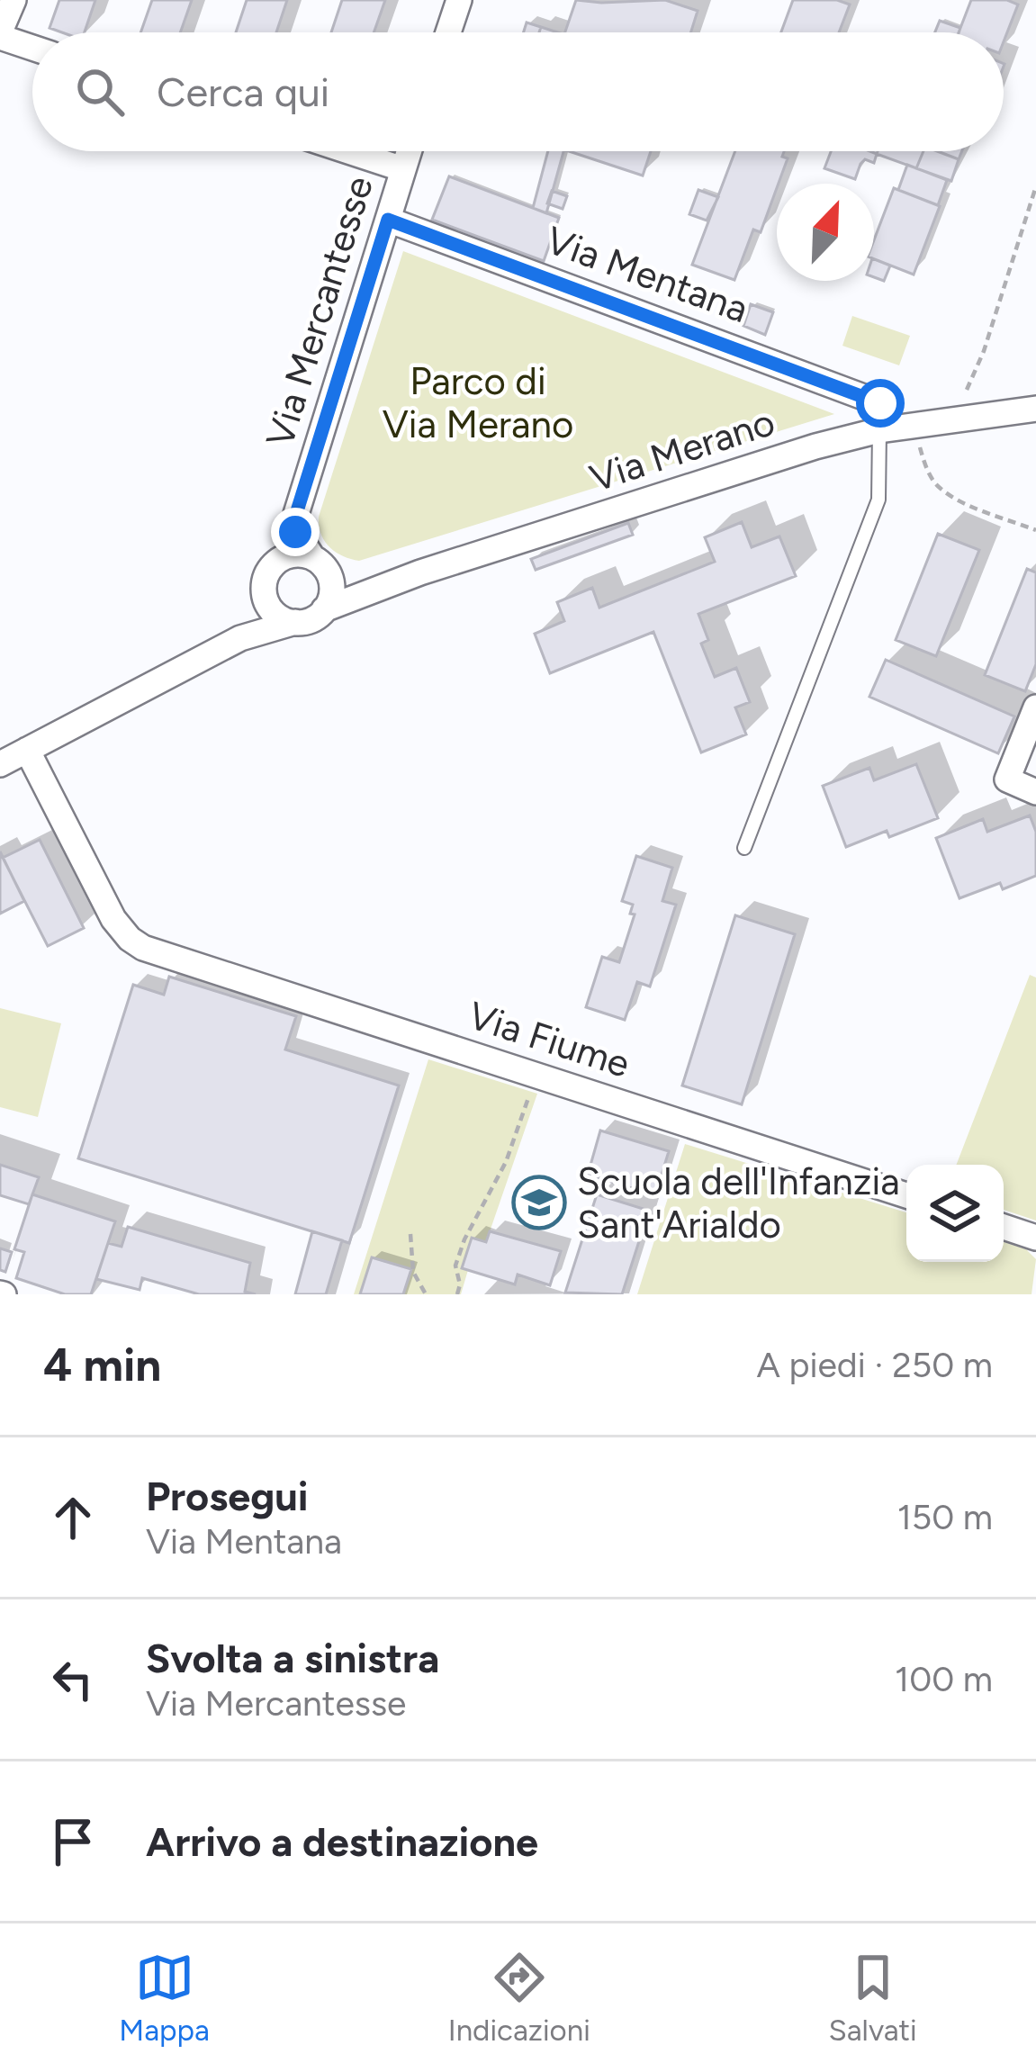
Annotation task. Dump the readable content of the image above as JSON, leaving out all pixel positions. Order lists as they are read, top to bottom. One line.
{"streets":{"street":["Via Mentana","Via Mercantesse","Via Merano","Via Fiume"]},"crossings":[["Via Mentana","Via Mercantesse"]],"parks":["Parco di Via Merano"],"places":{"school or university":["Scuola dell'Infanzia Sant'Arialdo"]},"north":"top right","page":{"search":"Cerca qui","heading":["4 min","A piedi · 250 m"],"list":[["Prosegui","Via Mentana","150 m"],["Svolta a sinistra","Via Mercantesse","100 m"],"Arrivo a destinazione"],"nav":["Mappa","Indicazioni","Salvati"]}}
